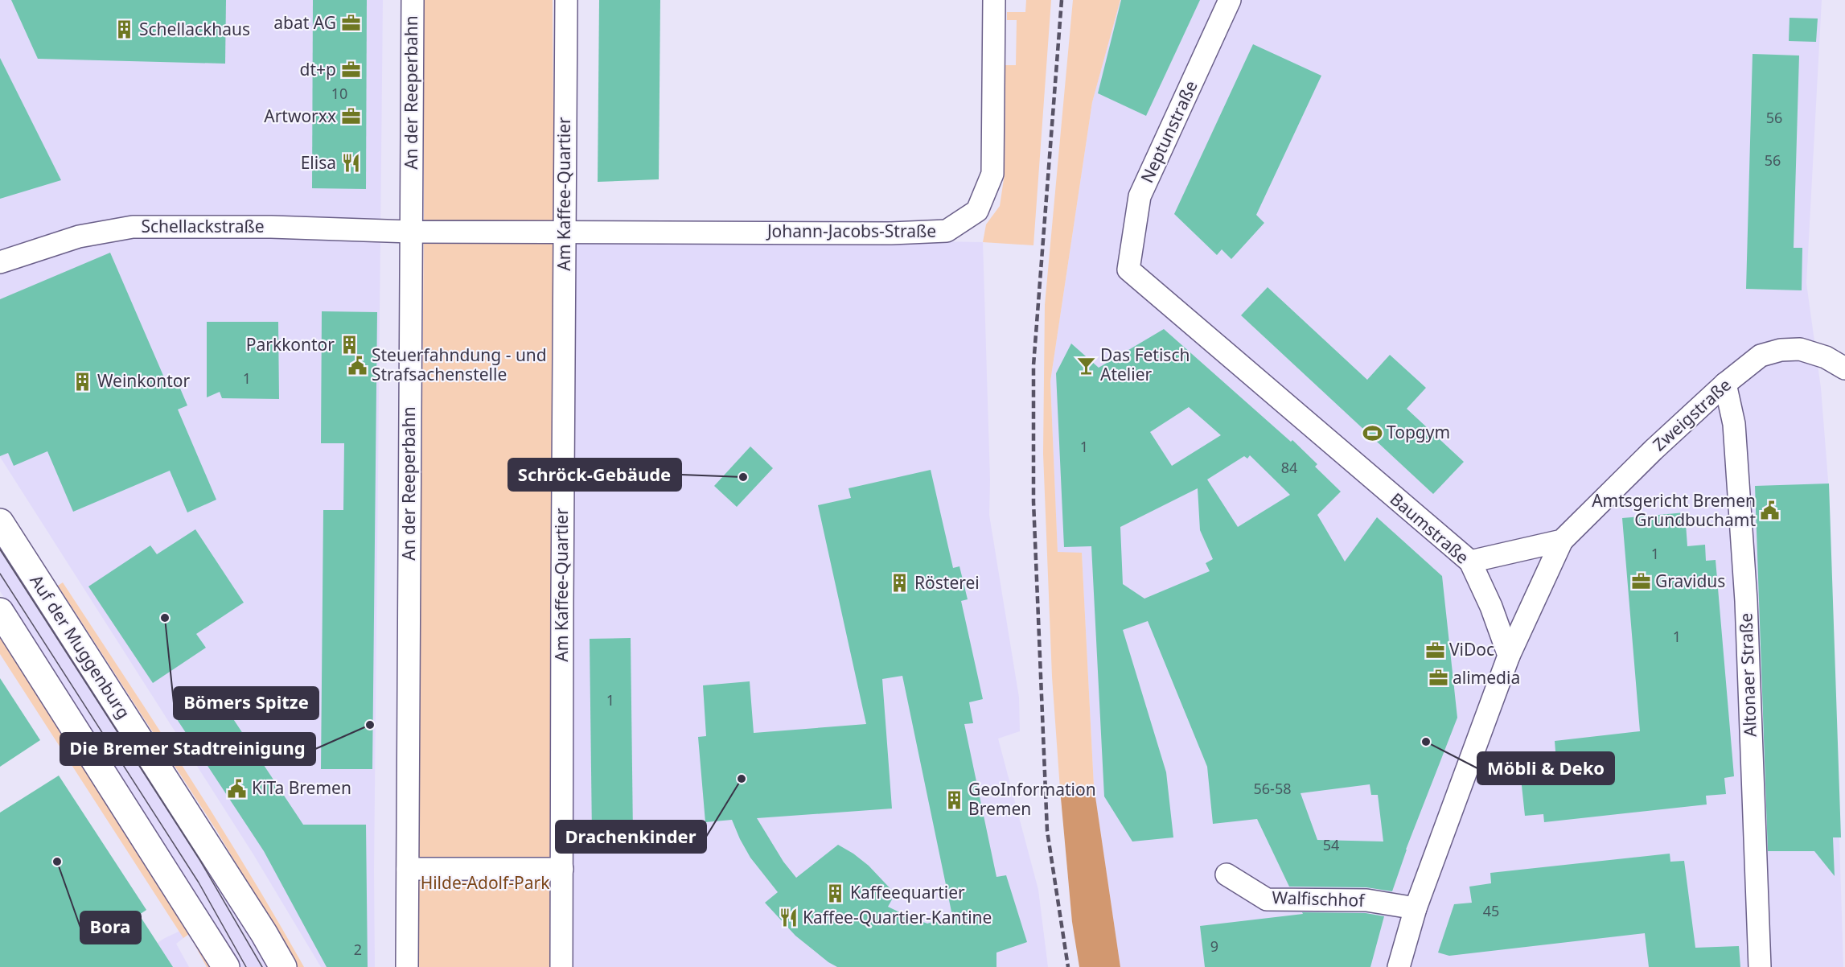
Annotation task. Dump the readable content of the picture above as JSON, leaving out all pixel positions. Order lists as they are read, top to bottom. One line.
{"streets":{"street":["An der Reeperbahn","Neptunstraße","Am Kaffee-Quartier","Schellackstraße","Johann-Jacobs-Straße","Zweigstraße","Baumstraße","Auf der Muggenburg","Altonaer Straße","Walfischhof"]},"crossings":[["An der Reeperbahn","Schellackstraße"],["An der Reeperbahn","Johann-Jacobs-Straße"],["Neptunstraße","Baumstraße"],["Am Kaffee-Quartier","Johann-Jacobs-Straße"],["Schellackstraße","Johann-Jacobs-Straße"],["Zweigstraße","Baumstraße"],["Zweigstraße","Altonaer Straße"]],"parks":["Hilde-Adolf-Park"],"places":{"office":["abat AG","dt+p","Artworxx","Gravidus","ViDoc","alimedia"],"building":["Schellackhaus","Parkkontor","Weinkontor","Rösterei","GeoInformation Bremen","Kaffeequartier"],"restaurant":["Elisa","Kaffee-Quartier-Kantine"],"public building":["Steuerfahndung - und Strafsachenstelle","Amtsgericht Bremen Grundbuchamt","KiTa Bremen"],"bar":["Das Fetisch Atelier"],"sports":["Topgym"],"other":["Schröck-Gebäude","Bömers Spitze","Die Bremer Stadtreinigung","Möbli & Deko","Drachenkinder","Bora"]},"house_numbers":["10","56","56","1","1","84","1","1","1","56-58","54","45","9","2"]}
